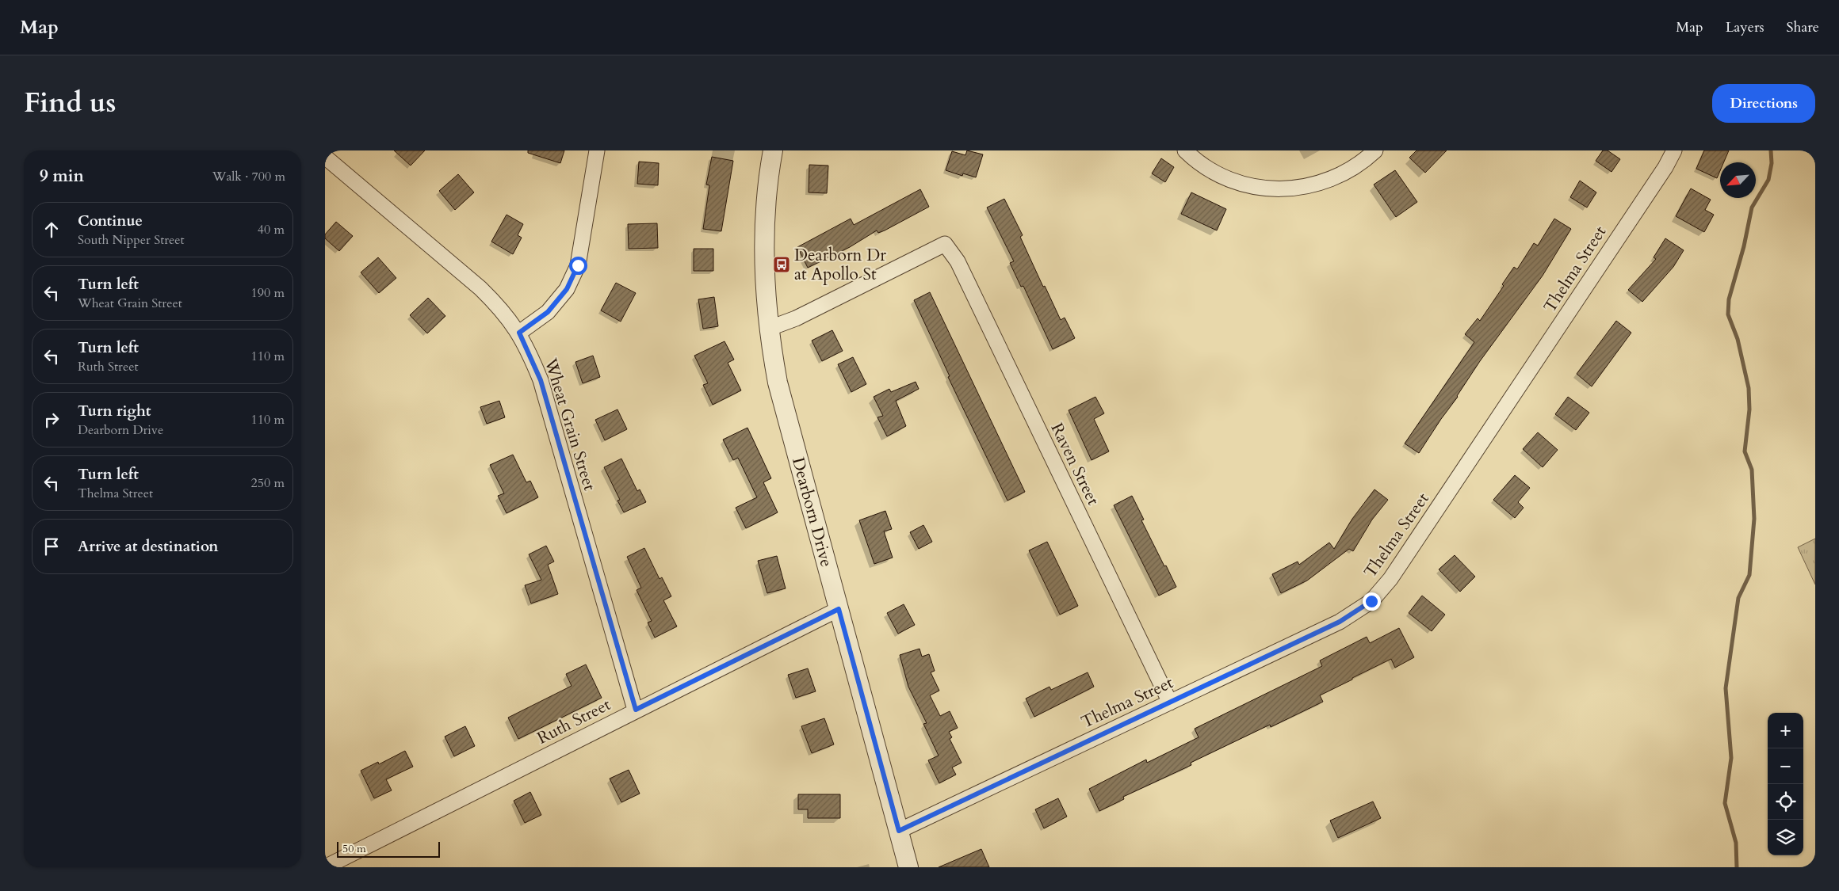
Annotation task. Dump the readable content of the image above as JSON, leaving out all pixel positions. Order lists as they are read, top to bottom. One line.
{"streets":{"street":["Thelma Street","Wheat Grain Street","Raven Street","Dearborn Drive","Ruth Street"]},"crossings":[["Thelma Street","Raven Street"],["Thelma Street","Dearborn Drive"],["Wheat Grain Street","Ruth Street"],["Raven Street","Dearborn Drive"],["Dearborn Drive","Ruth Street"]],"places":{"bus stop":["Dearborn Dr at Apollo St"]},"scale_bar":"50 m","north":"bottom left","page":{"header":"Map","nav":["Map","Layers","Share"],"title":"Find us","buttons":"Directions","heading":["9 min","Walk · 700 m"],"list":[["Continue","South Nipper Street","40 m"],["Turn left","Wheat Grain Street","190 m"],["Turn left","Ruth Street","110 m"],["Turn right","Dearborn Drive","110 m"],["Turn left","Thelma Street","250 m"],"Arrive at destination"],"map_buttons":["+","−"],"scale":"50 m"}}
